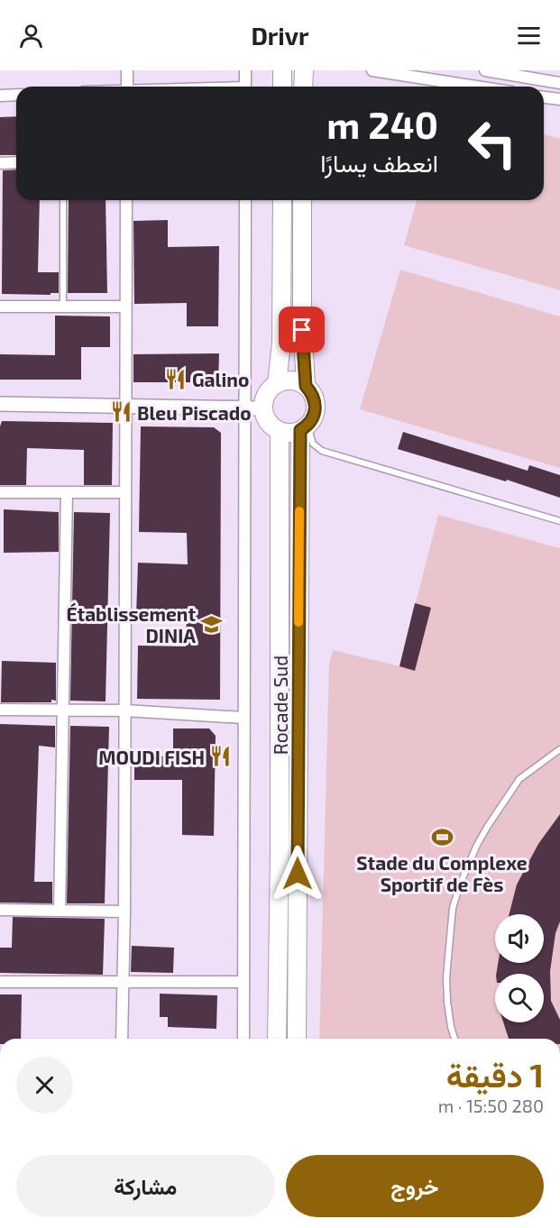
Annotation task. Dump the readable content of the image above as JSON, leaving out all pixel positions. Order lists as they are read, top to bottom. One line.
{"streets":{"highway":["Rocade Sud"]},"places":{"restaurant":["Galino","Bleu Piscado","MOUDI FISH"],"school or university":["Établissement DINIA"],"sports":["Stade du Complexe Sportif de Fès"]},"page":{"header":"Drivr","turn":["240 m","انعطف يسارًا"],"heading":["1 دقيقة","280 m · 15:50"],"buttons":["خروج","مشاركة"]}}
